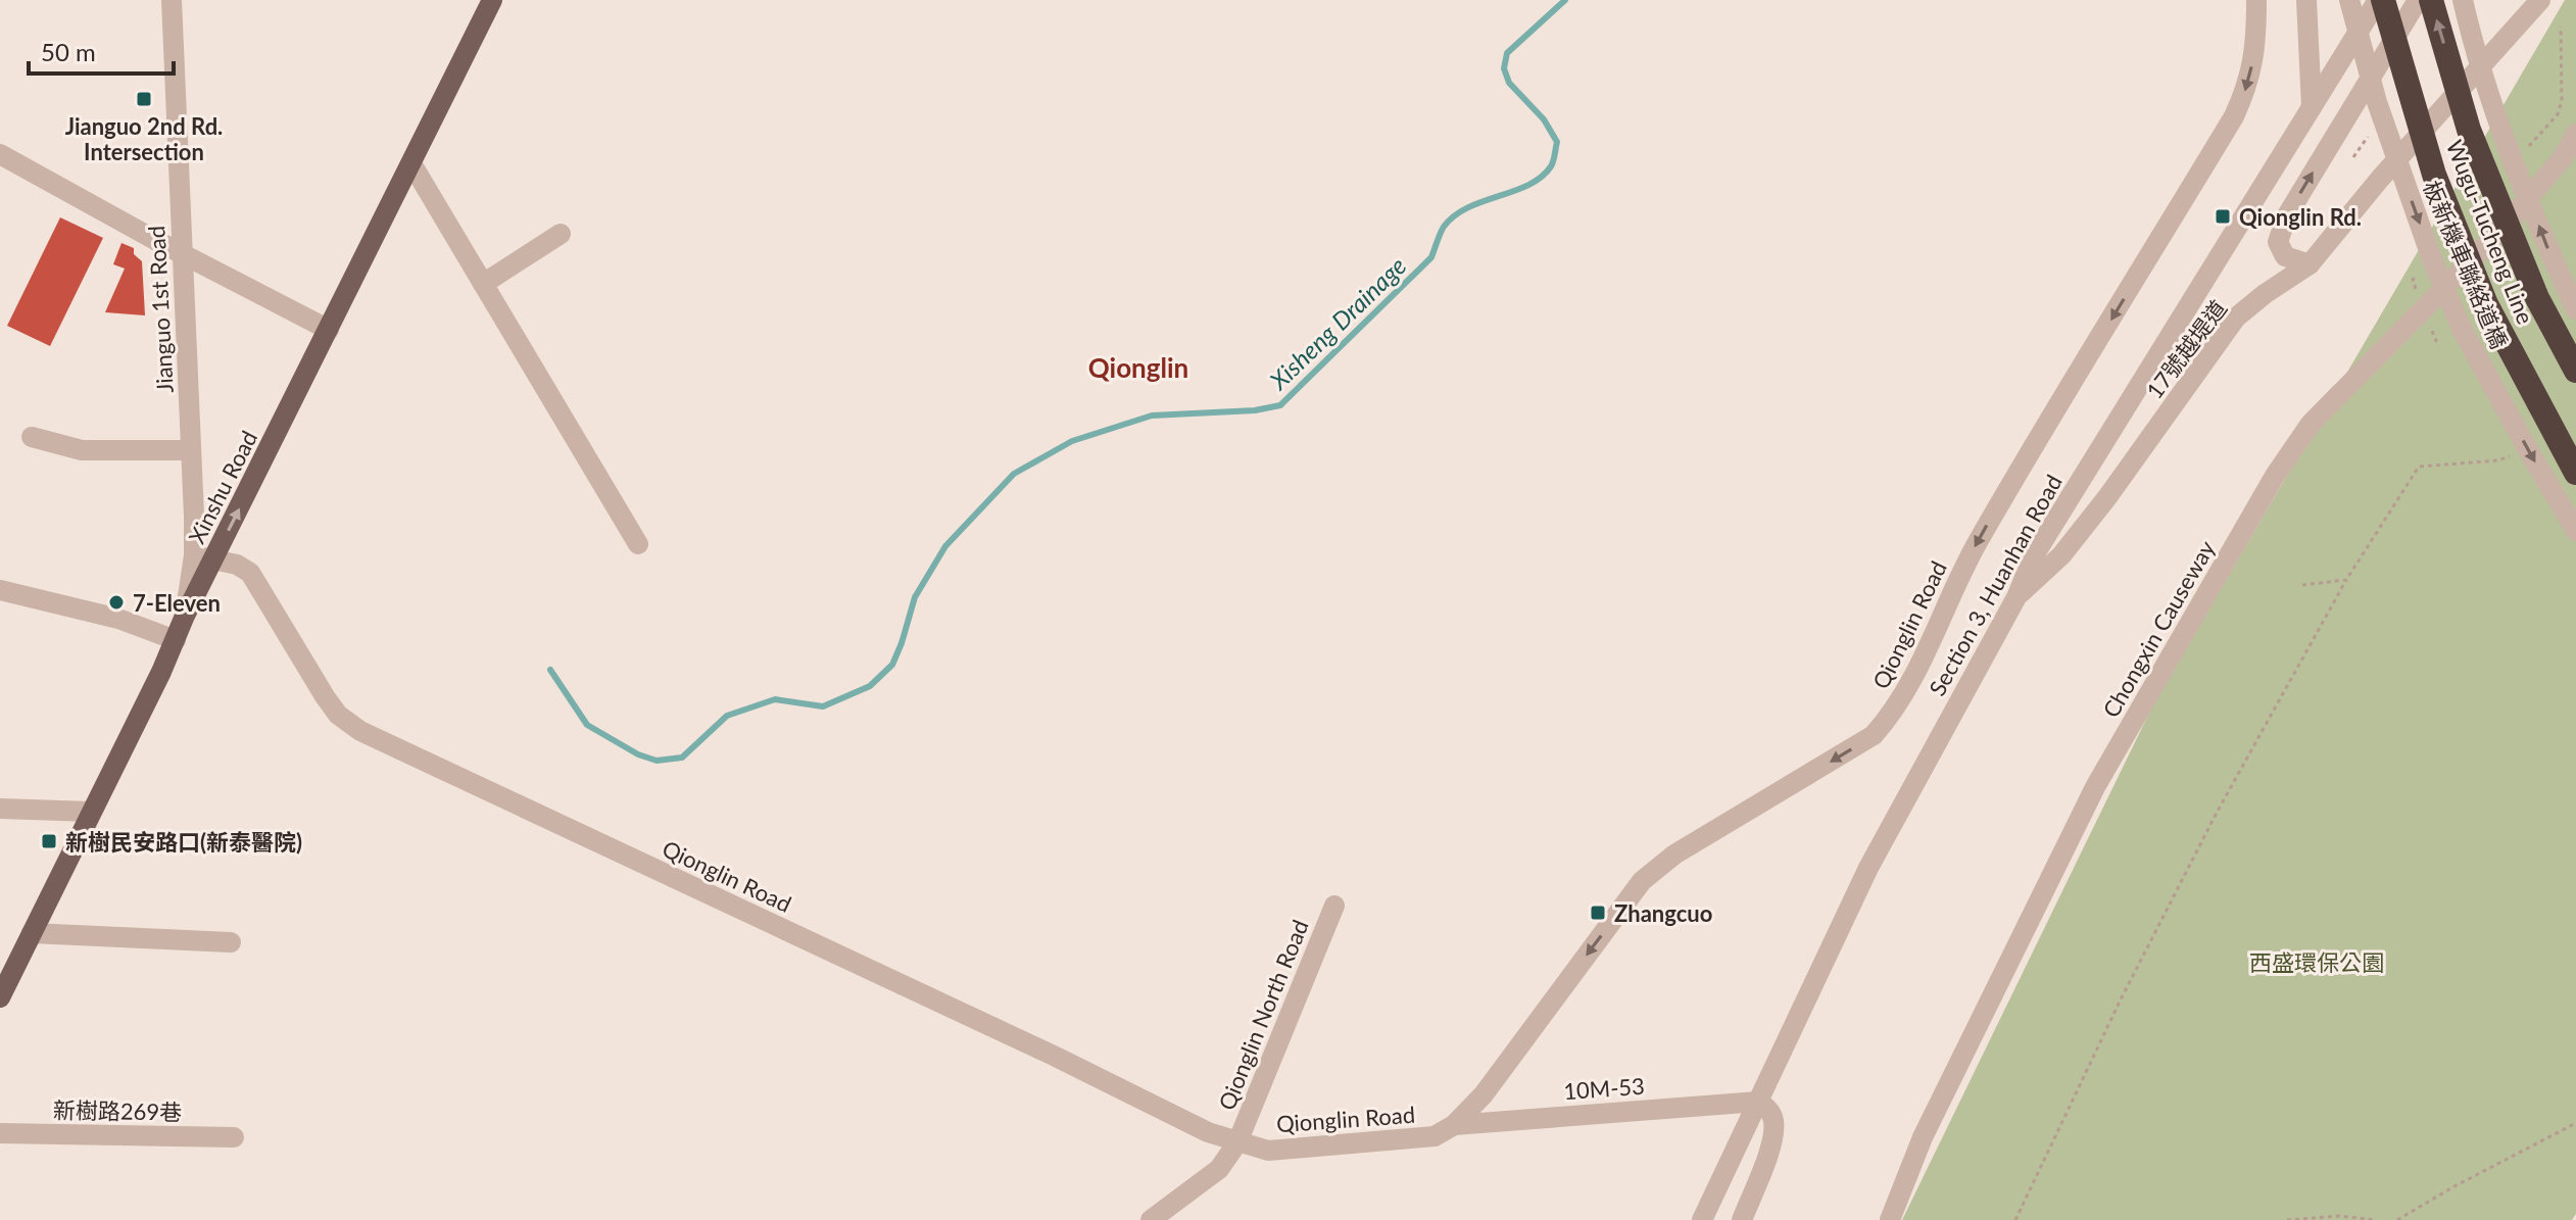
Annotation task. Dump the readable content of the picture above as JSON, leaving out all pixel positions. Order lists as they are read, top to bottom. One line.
{"streets":{"highway":["Wugu-Tucheng Line"],"main road":["Xinshu Road"],"street":["板新機車聯絡道橋","Jianguo 1st Road","17號越堤道","Section 3, Huanhan Road","Qionglin Road","Chongxin Causeway","Qionglin North Road","10M-53","新樹路269巷"]},"crossings":[["Wugu-Tucheng Line","Section 3, Huanhan Road"],["Jianguo 1st Road","Xinshu Road"],["Jianguo 1st Road","Qionglin Road"],["17號越堤道","Section 3, Huanhan Road"],["Xinshu Road","Qionglin Road"],["Section 3, Huanhan Road","10M-53"],["Qionglin Road","Qionglin North Road"],["Qionglin Road","10M-53"]],"one_way":["Qionglin Road"],"districts":["Qionglin"],"water":["Xisheng Drainage"],"parks":["西盛環保公園"],"places":{"transit":["Jianguo 2nd Rd. Intersection","Qionglin Rd.","新樹民安路口(新泰醫院)","Zhangcuo"],"other":["7-Eleven"]},"scale_bar":"50 m"}
